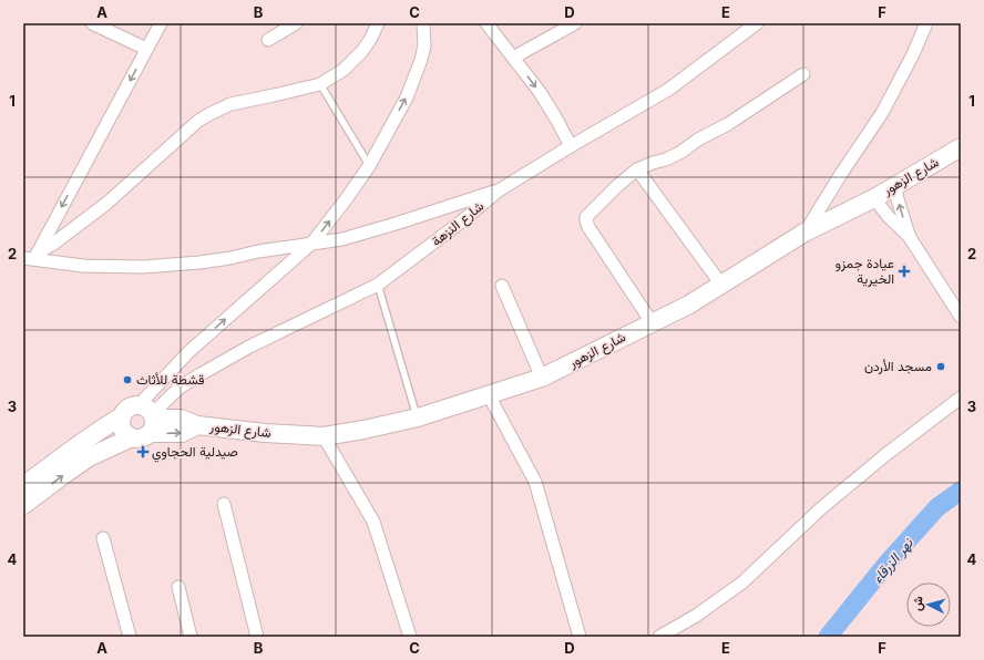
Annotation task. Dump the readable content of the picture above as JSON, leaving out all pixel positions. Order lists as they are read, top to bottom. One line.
{"streets":{"main road":["شارع الزهور"],"street":["شارع النزهة"]},"crossings":[["شارع الزهور","شارع النزهة"]],"water":["نهر الزرقاء"],"places":{"health":["عيادة جمزو الخيرية","صيدلية الحجاوي"],"other":["مسجد الأردن","قشطة للأثاث"]},"north":"left","grid":{"columns":["A","B","C","D","E","F"],"rows":["1","2","3","4"]}}
